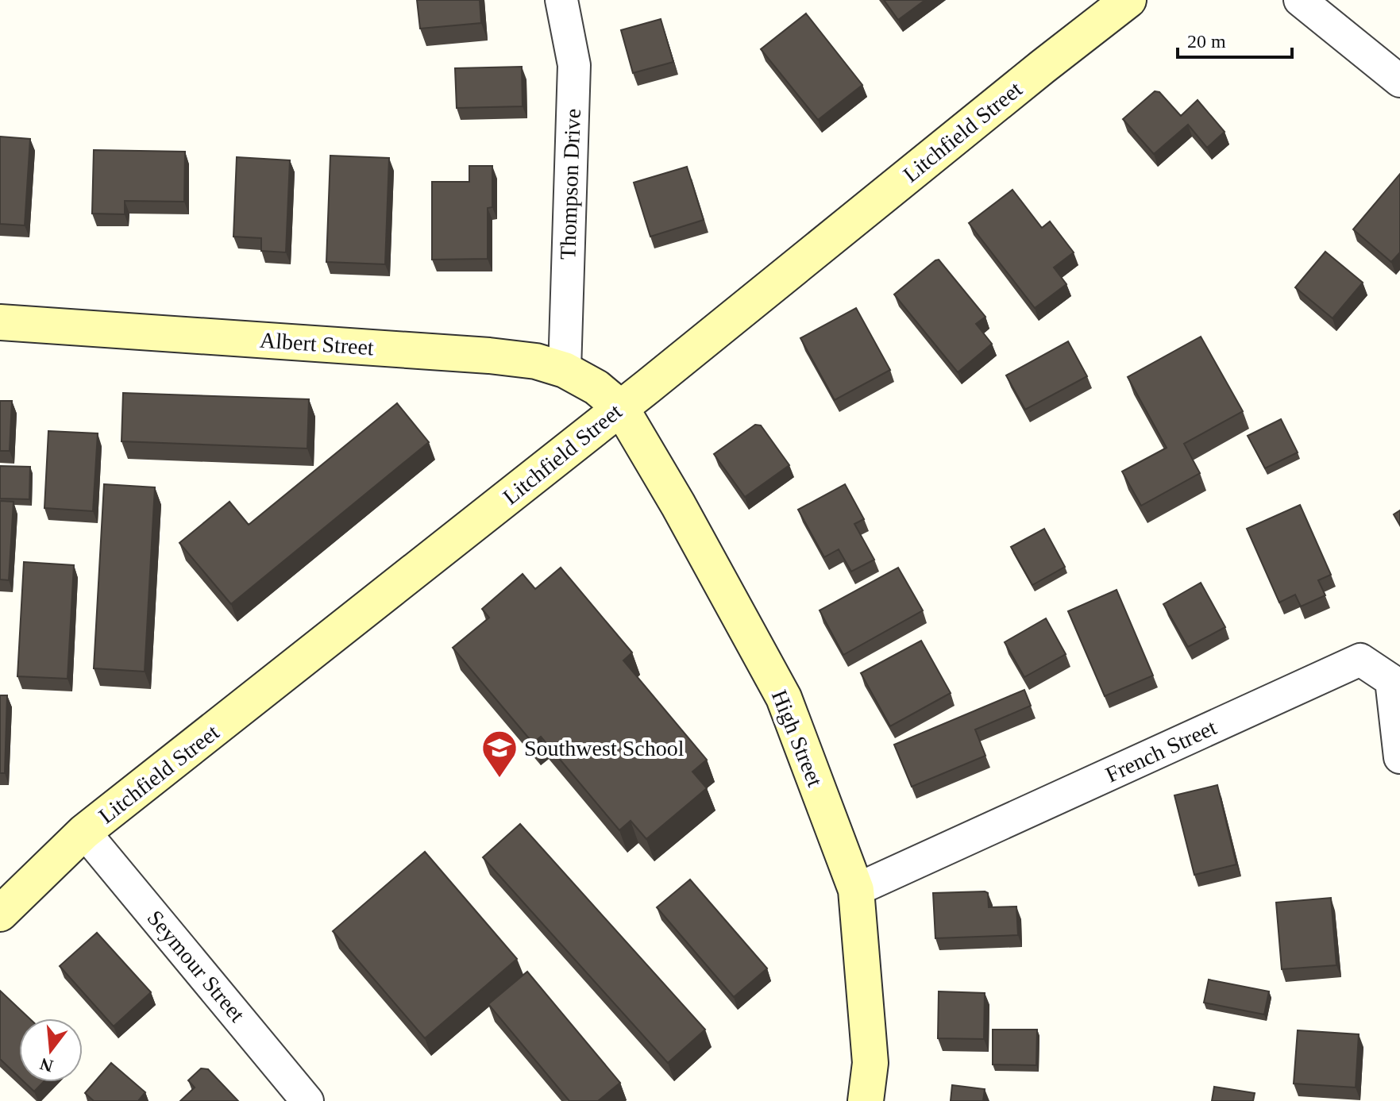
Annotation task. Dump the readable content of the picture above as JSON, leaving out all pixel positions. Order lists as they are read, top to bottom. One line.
{"streets":{"street":["Litchfield Street","Thompson Drive","Albert Street","High Street","French Street","Seymour Street"]},"crossings":[["Litchfield Street","Albert Street"],["Litchfield Street","High Street"],["Litchfield Street","Seymour Street"],["Thompson Drive","Albert Street"],["Albert Street","High Street"],["High Street","French Street"]],"places":{"school or university":["Southwest School"]},"scale_bar":"20 m","north":"bottom"}
